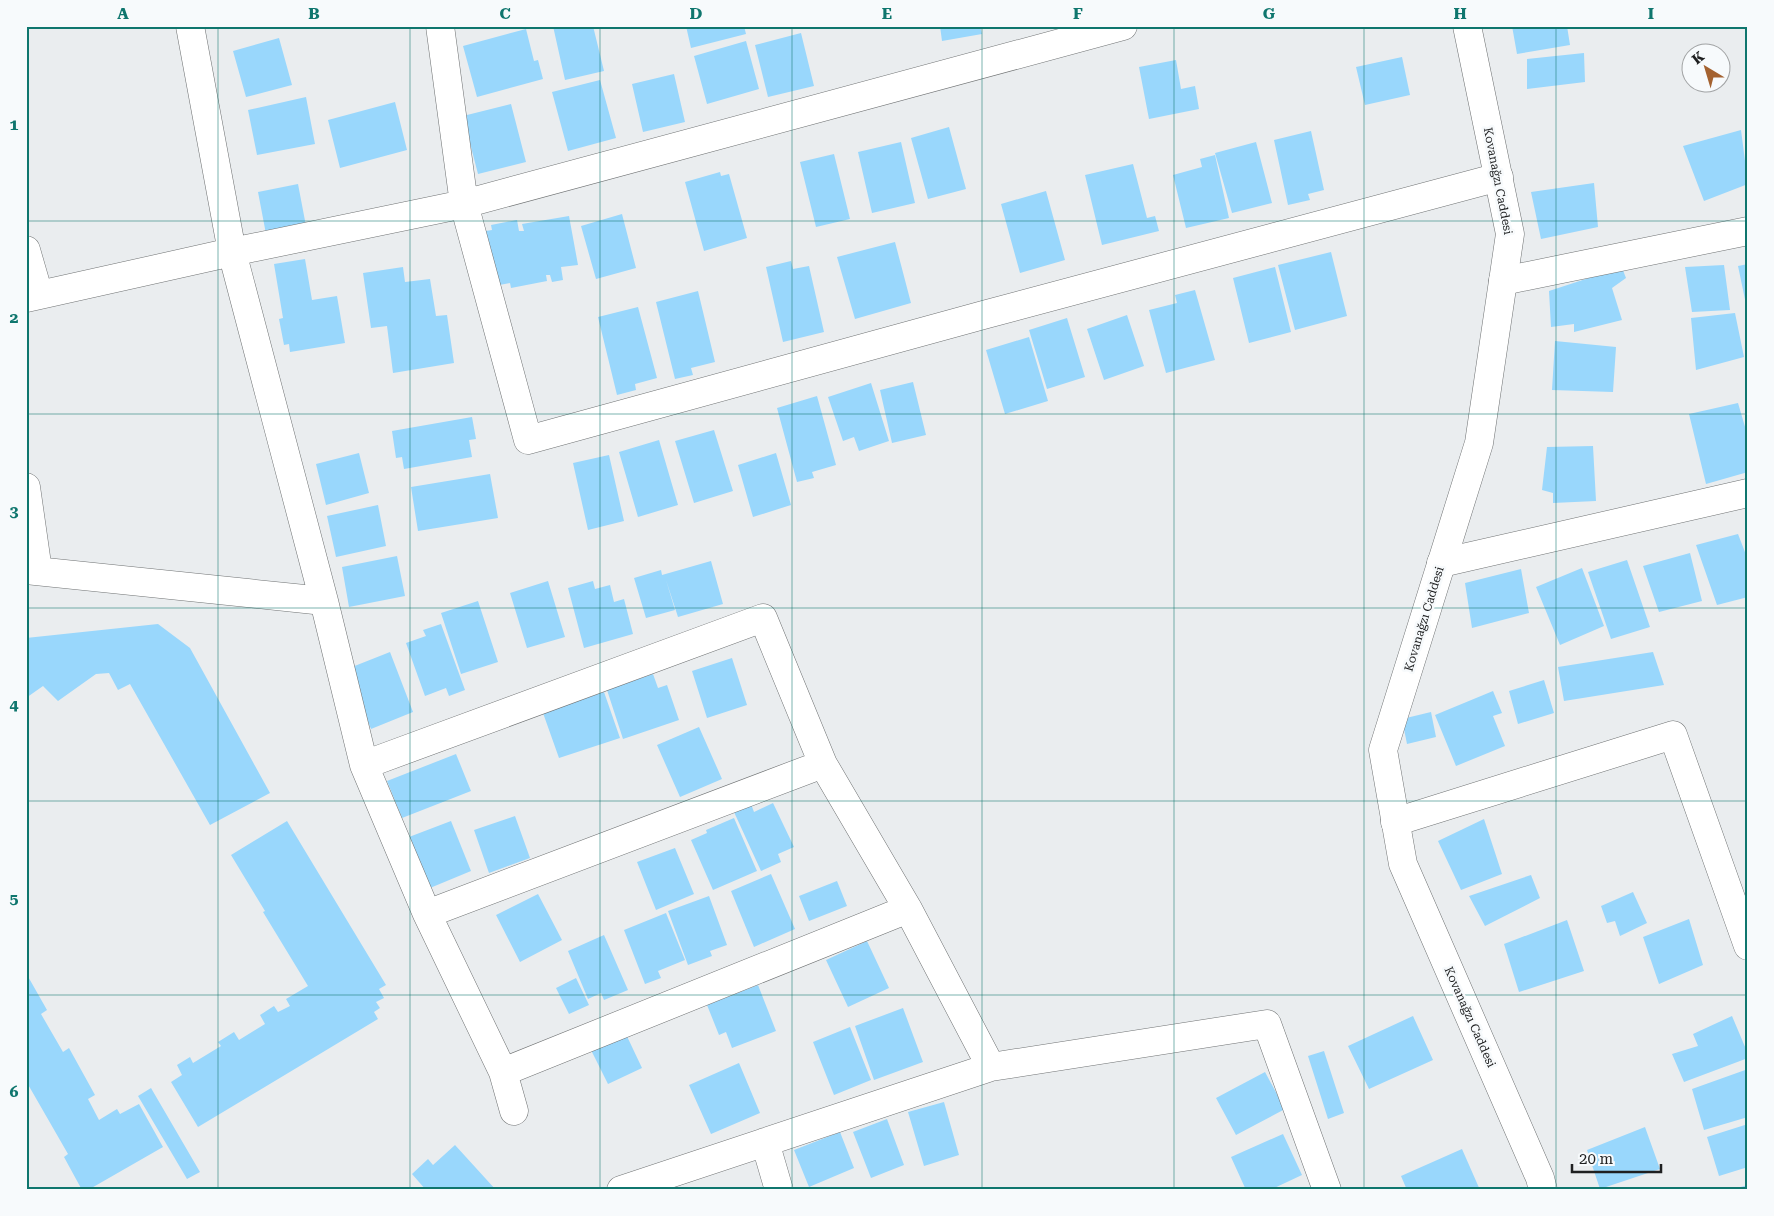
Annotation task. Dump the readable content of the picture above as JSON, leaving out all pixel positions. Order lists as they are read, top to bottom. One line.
{"streets":{"street":["Kovanağzı Caddesi"]},"scale_bar":"20 m","north":"top left","grid":{"columns":["A","B","C","D","E","F","G","H","I"],"rows":["1","2","3","4","5","6"]}}
